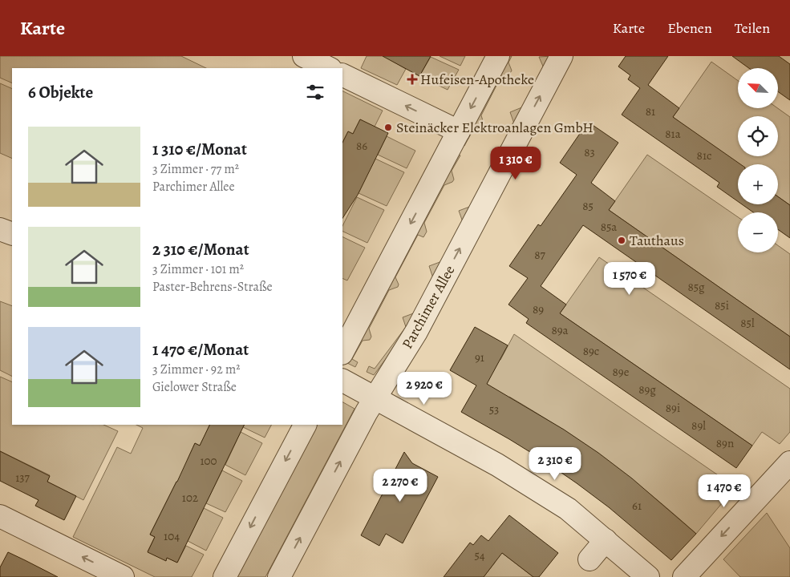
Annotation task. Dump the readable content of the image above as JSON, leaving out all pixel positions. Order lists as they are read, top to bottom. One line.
{"streets":{"street":["Parchimer Allee"]},"places":{"health":["Hufeisen-Apotheke"],"other":["Steinäcker Elektroanlagen GmbH","Tauthaus"]},"house_numbers":["81","81a","86","83","81c","85","85a","87","85g","85i","89","85l","89a","89c","91","89e","89g","89i","53","89l","89n","100","137","102","61","104","54"],"north":"top left","page":{"header":"Karte","nav":["Karte","Ebenen","Teilen"],"map_buttons":["+","−"],"heading":"6 Objekte","list":[{"name":"1 310 €/Monat","note":"3 Zimmer · 77 m² · Parchimer Allee"},{"name":"2 310 €/Monat","note":"3 Zimmer · 101 m² · Paster-Behrens-Straße"},{"name":"1 470 €/Monat","note":"3 Zimmer · 92 m² · Gielower Straße"}],"price":["1 310 €","1 570 €","2 920 €","2 310 €","2 270 €","1 470 €"]}}
